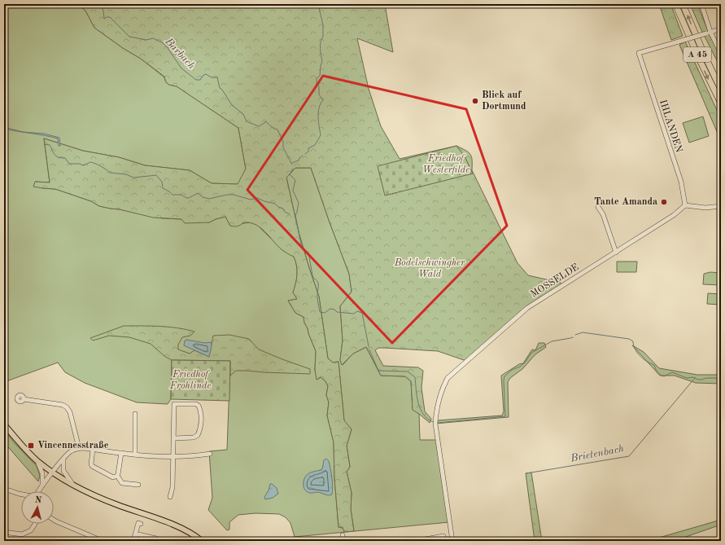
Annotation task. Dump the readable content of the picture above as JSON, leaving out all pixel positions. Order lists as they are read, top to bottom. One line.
{"streets":{"highway":["A 45"],"street":["IHLANDEN","MOSSELDE"]},"crossings":[["IHLANDEN","MOSSELDE"]],"water":["Barbach","Brietenbach"],"parks":["Friedhof Westerfilde","Bodelschwingher Wald","Friedhof Frohlinde"],"places":{"other":["Blick auf Dortmund","Tante Amanda"],"transit":["Vincennesstraße"]},"north":"top"}
